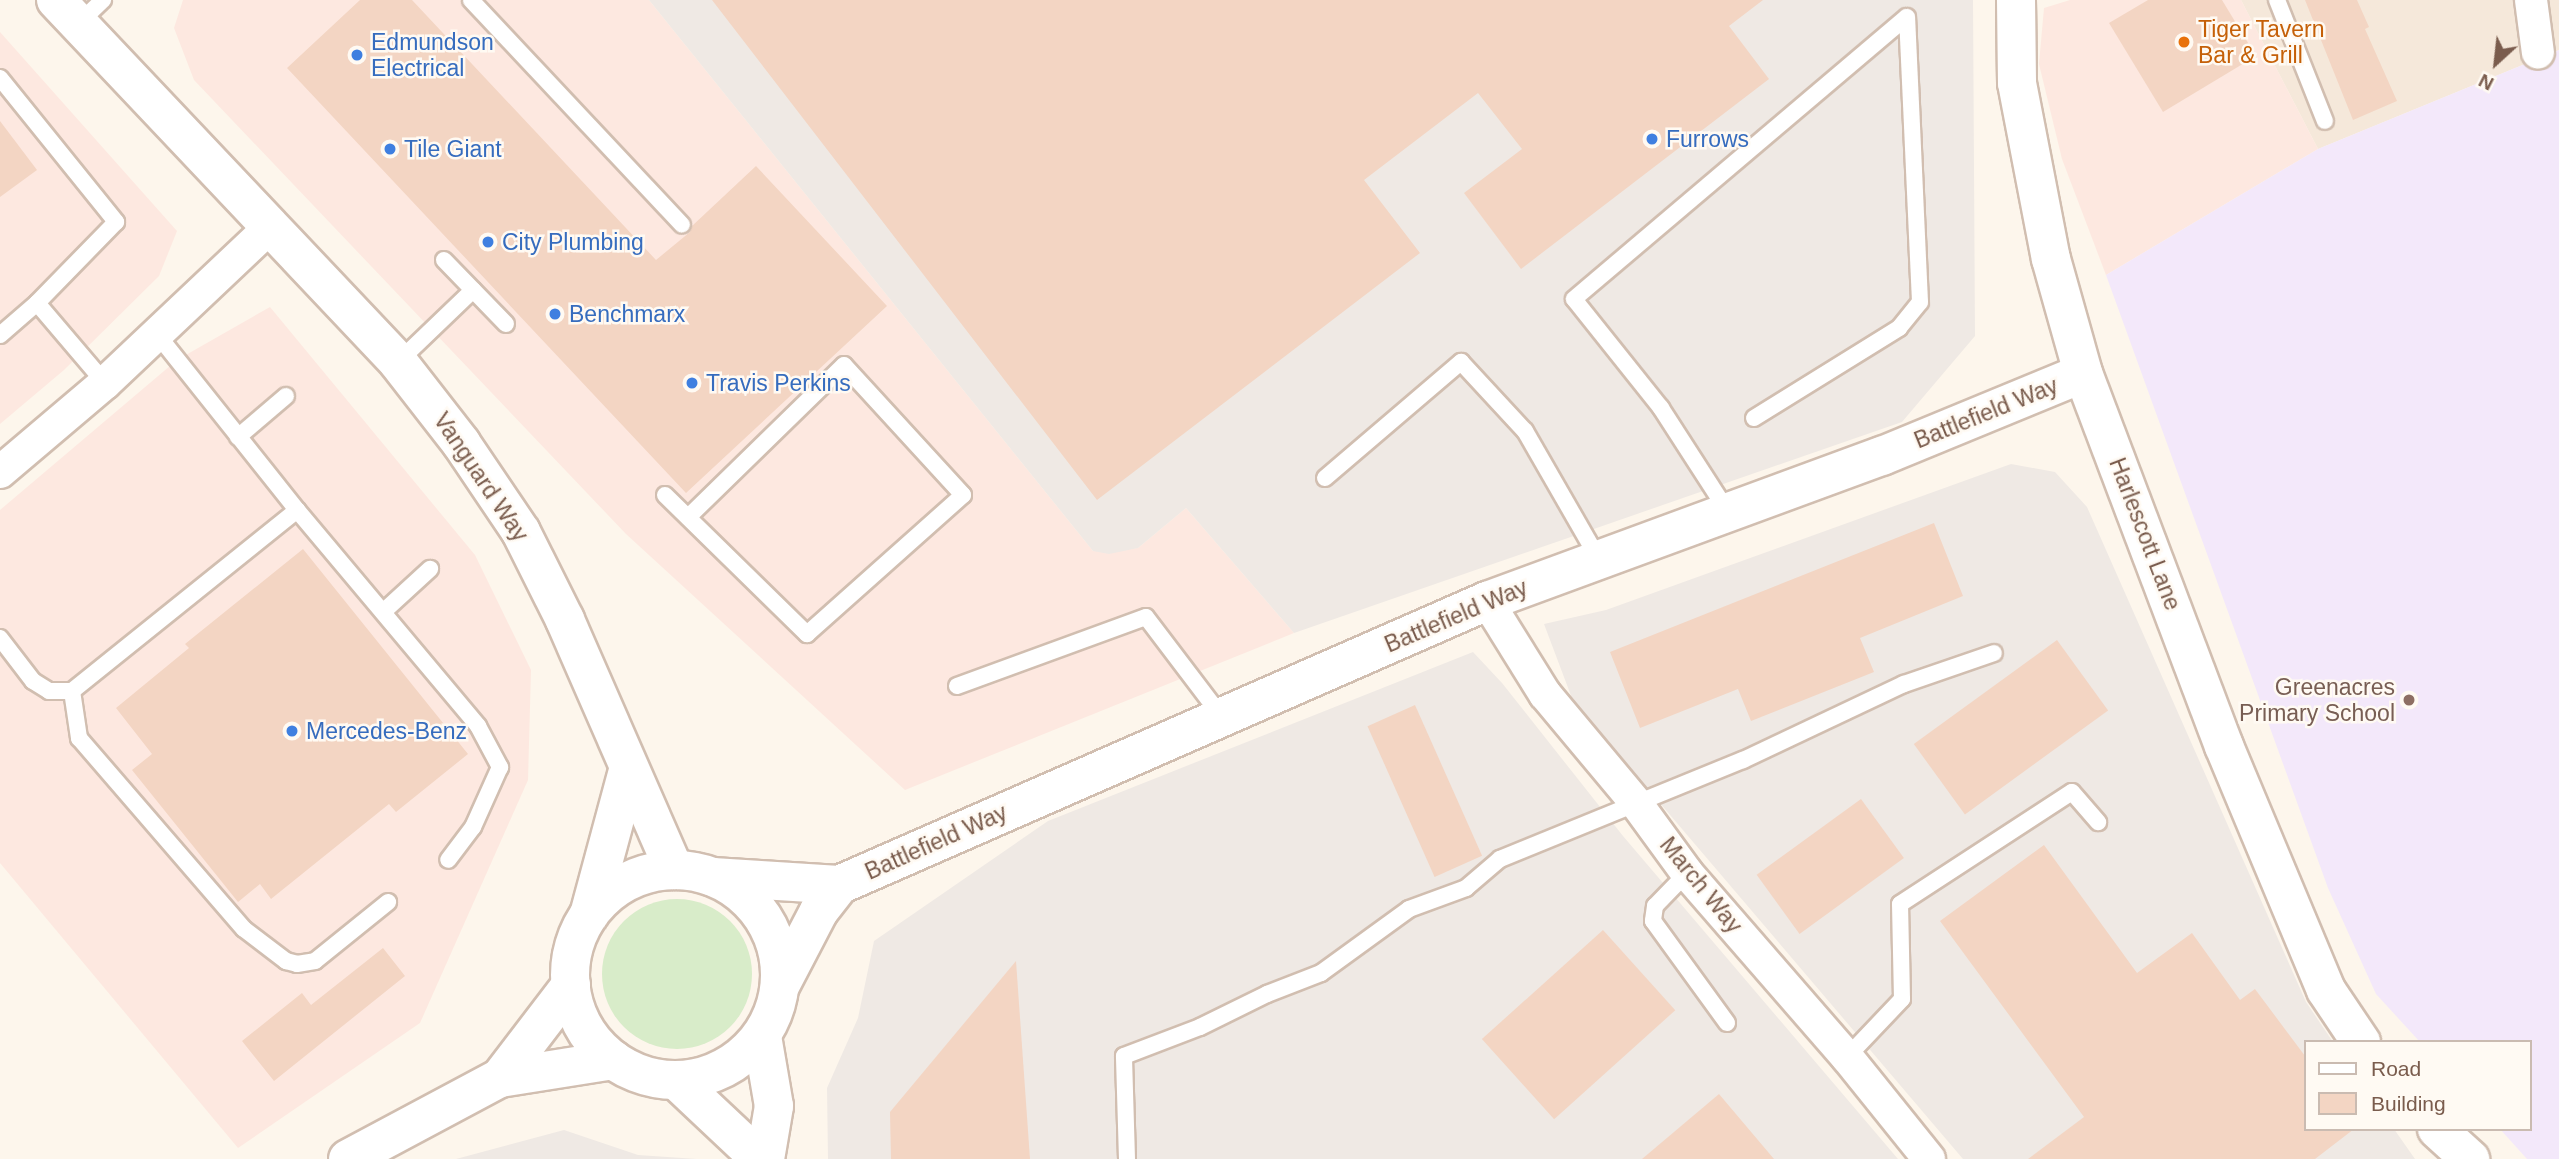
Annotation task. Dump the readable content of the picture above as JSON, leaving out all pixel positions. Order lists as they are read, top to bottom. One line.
{"streets":{"street":["Battlefield Way","Vanguard Way","Harlescott Lane","March Way"]},"crossings":[["Battlefield Way","Vanguard Way"],["Battlefield Way","Harlescott Lane"],["Battlefield Way","March Way"]],"places":["Tiger Tavern Bar & Grill","Edmundson Electrical","Furrows","Tile Giant","City Plumbing","Benchmarx","Travis Perkins","Greenacres Primary School","Mercedes-Benz"],"legend":["Road","Building"],"north":"bottom left"}
